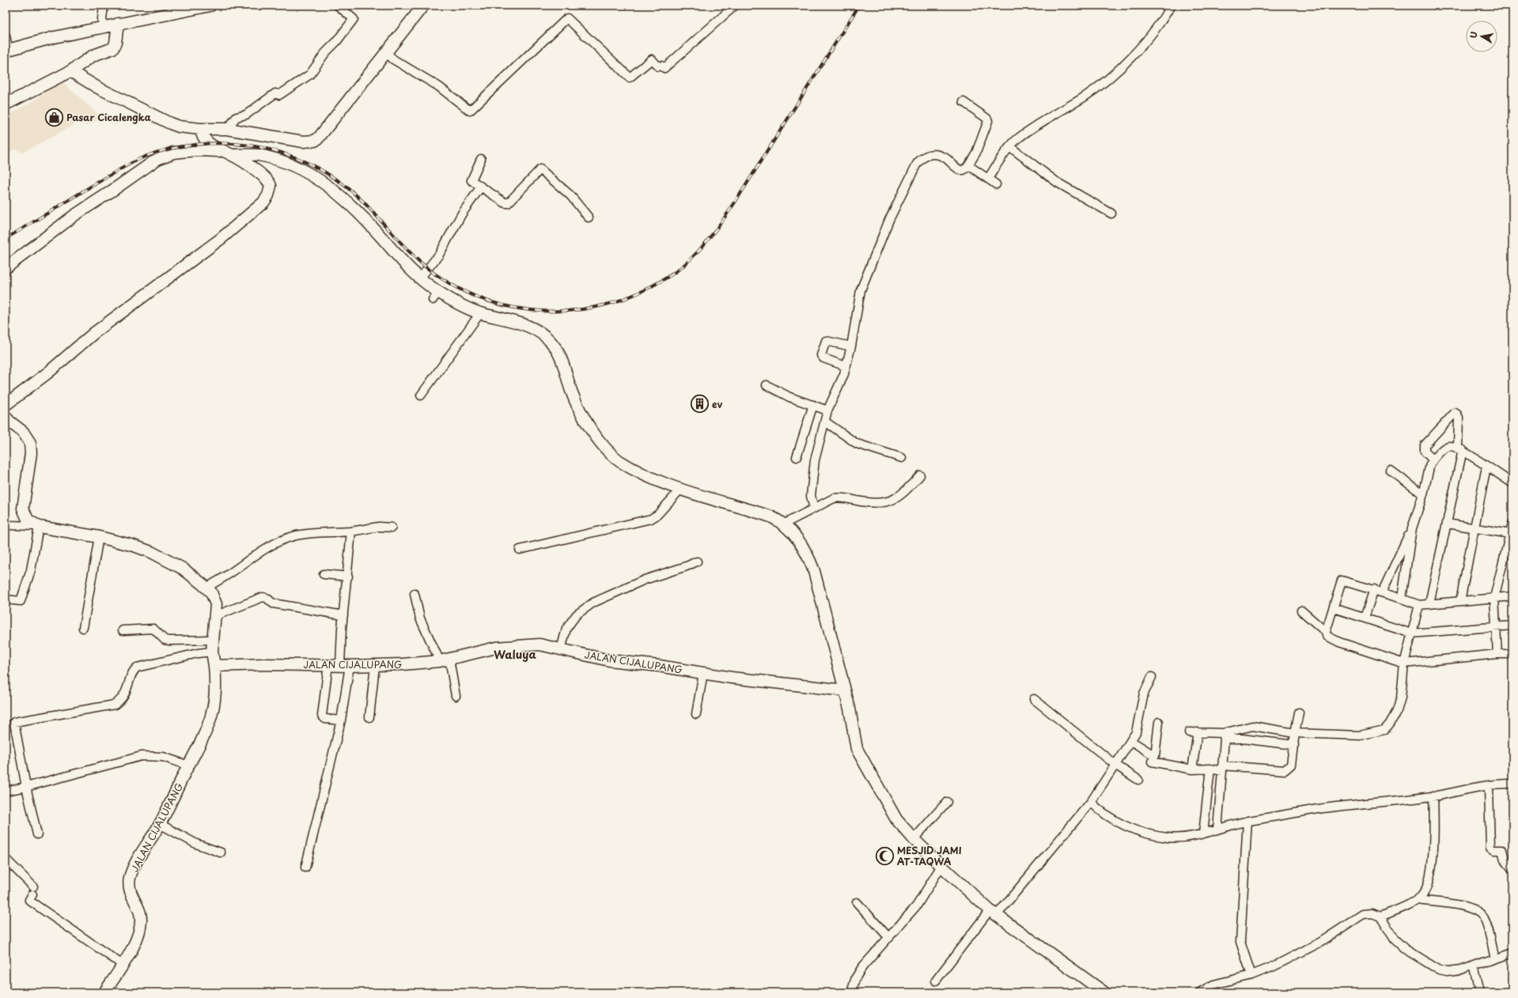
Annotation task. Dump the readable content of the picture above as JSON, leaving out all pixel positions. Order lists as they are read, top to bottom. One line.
{"streets":{"street":["JALAN CIJALUPANG"]},"districts":["Waluya"],"places":{"shop":["Pasar Cicalengka"],"building":["ev"],"mosque":["MESJID JAMI AT-TAQWA"]},"north":"left"}
